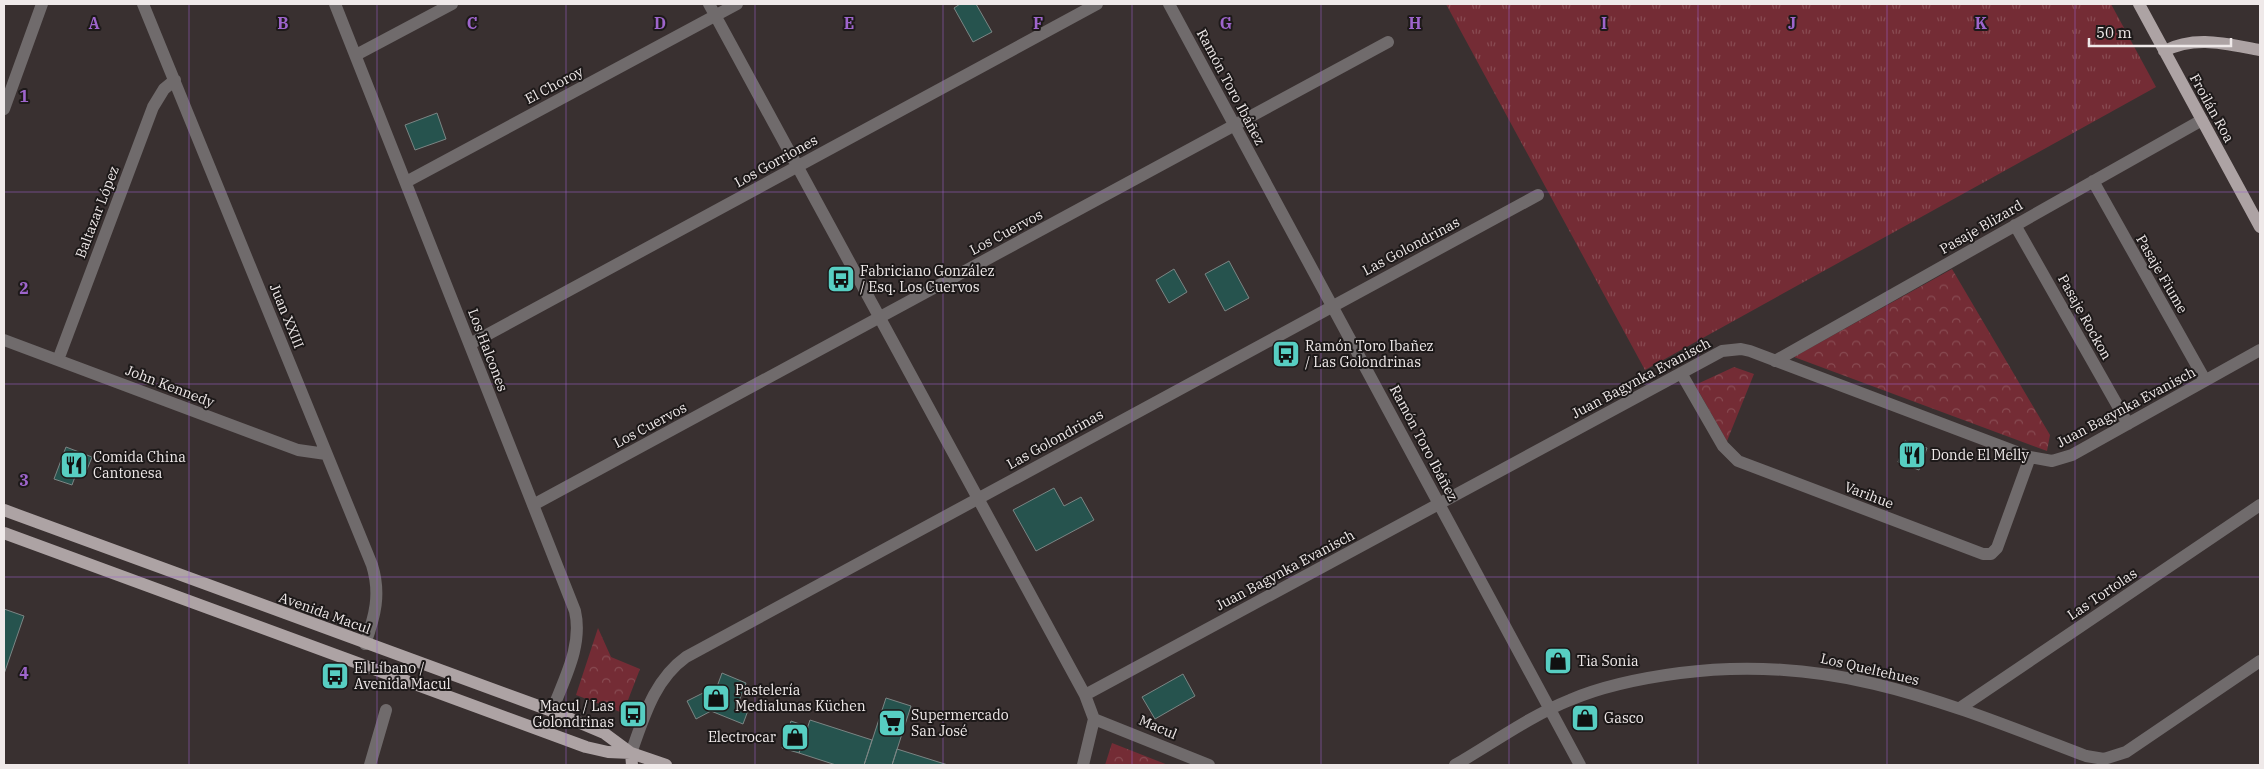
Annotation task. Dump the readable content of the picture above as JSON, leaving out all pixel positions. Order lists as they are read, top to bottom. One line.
{"streets":{"main road":["Froilán Roa","Avenida Macul"],"street":["El Choroy","Ramón Toro Ibáñez","Los Gorriones","Baltazar López","Pasaje Blizard","Los Cuervos","Las Golondrinas","Pasaje Fiume","Juan XXIII","Pasaje Rockon","Los Halcones","Juan Bagynka Evanisch","John Kennedy","Varihue","Las Tortolas","Los Queltehues","Macul"]},"crossings":[["El Choroy","Los Halcones"],["Ramón Toro Ibáñez","Los Cuervos"],["Ramón Toro Ibáñez","Las Golondrinas"],["Ramón Toro Ibáñez","Juan Bagynka Evanisch"],["Ramón Toro Ibáñez","Los Queltehues"],["Froilán Roa","Pasaje Blizard"],["Los Gorriones","Los Halcones"],["Baltazar López","Juan XXIII"],["Baltazar López","John Kennedy"],["Pasaje Blizard","Pasaje Fiume"],["Pasaje Blizard","Pasaje Rockon"],["Pasaje Blizard","Juan Bagynka Evanisch"],["Los Cuervos","Los Halcones"],["Las Golondrinas","Avenida Macul"],["Pasaje Fiume","Juan Bagynka Evanisch"],["Juan XXIII","John Kennedy"],["Juan XXIII","Avenida Macul"],["Pasaje Rockon","Juan Bagynka Evanisch"],["Los Halcones","Avenida Macul"],["Juan Bagynka Evanisch","Varihue"],["Las Tortolas","Los Queltehues"]],"places":{"bus stop":["Fabriciano González / Esq. Los Cuervos","Ramón Toro Ibañez / Las Golondrinas","El Líbano / Avenida Macul","Macul / Las Golondrinas"],"restaurant":["Donde El Melly","Comida China Cantonesa"],"shop":["Tia Sonia","Pastelería Medialunas Küchen","Gasco","Electrocar"],"supermarket":["Supermercado San José"]},"scale_bar":"50 m","grid":{"columns":["A","B","C","D","E","F","G","H","I","J","K"],"rows":["1","2","3","4"]}}
